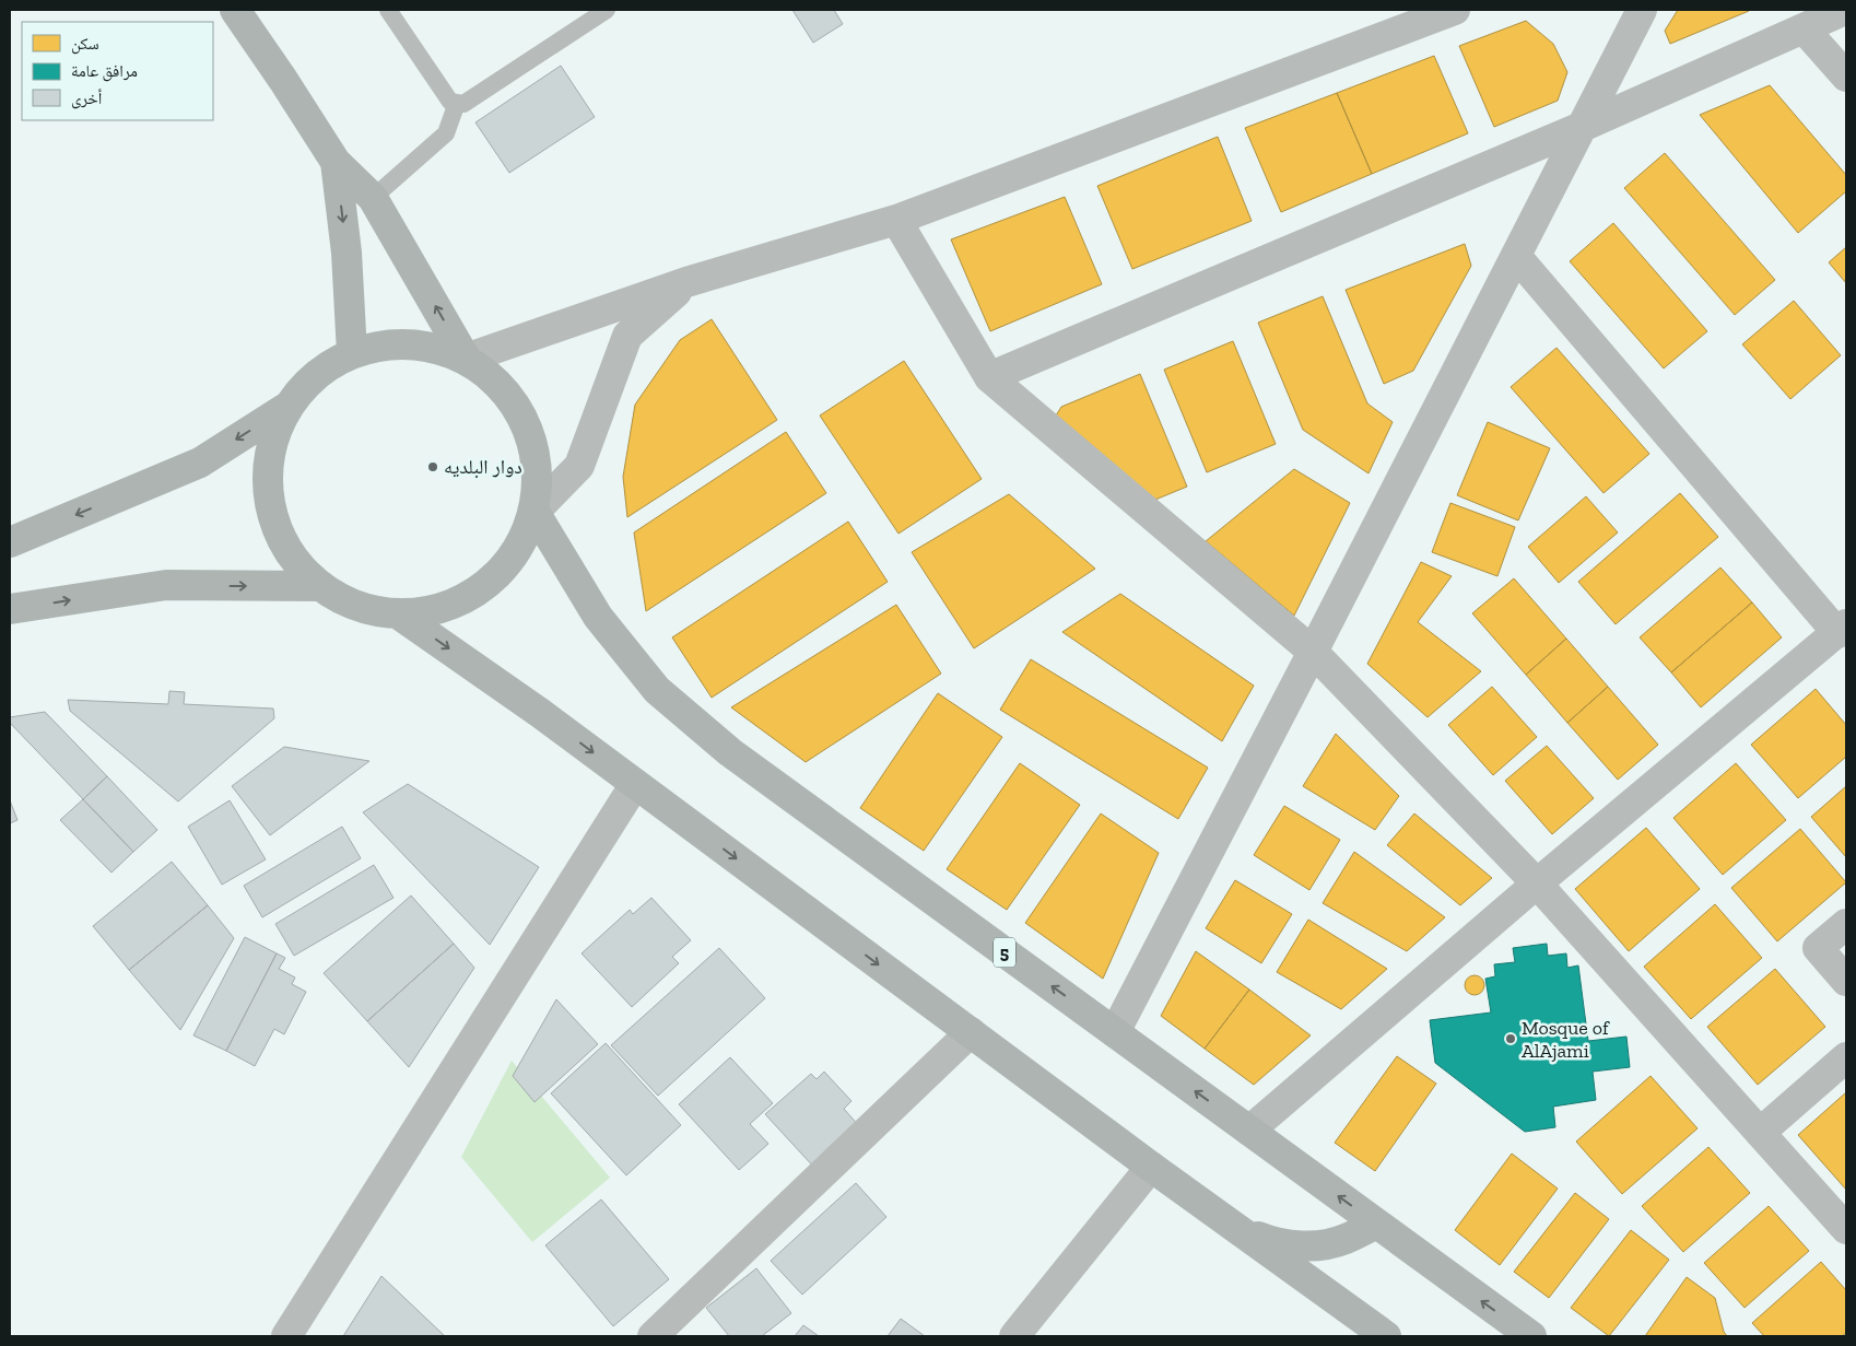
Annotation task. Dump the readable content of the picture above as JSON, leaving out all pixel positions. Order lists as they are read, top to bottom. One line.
{"streets":{"main road":["5"]},"places":["دوار البلديه","Mosque of AlAjami"],"legend":["سكن","مرافق عامة","أخرى"]}
